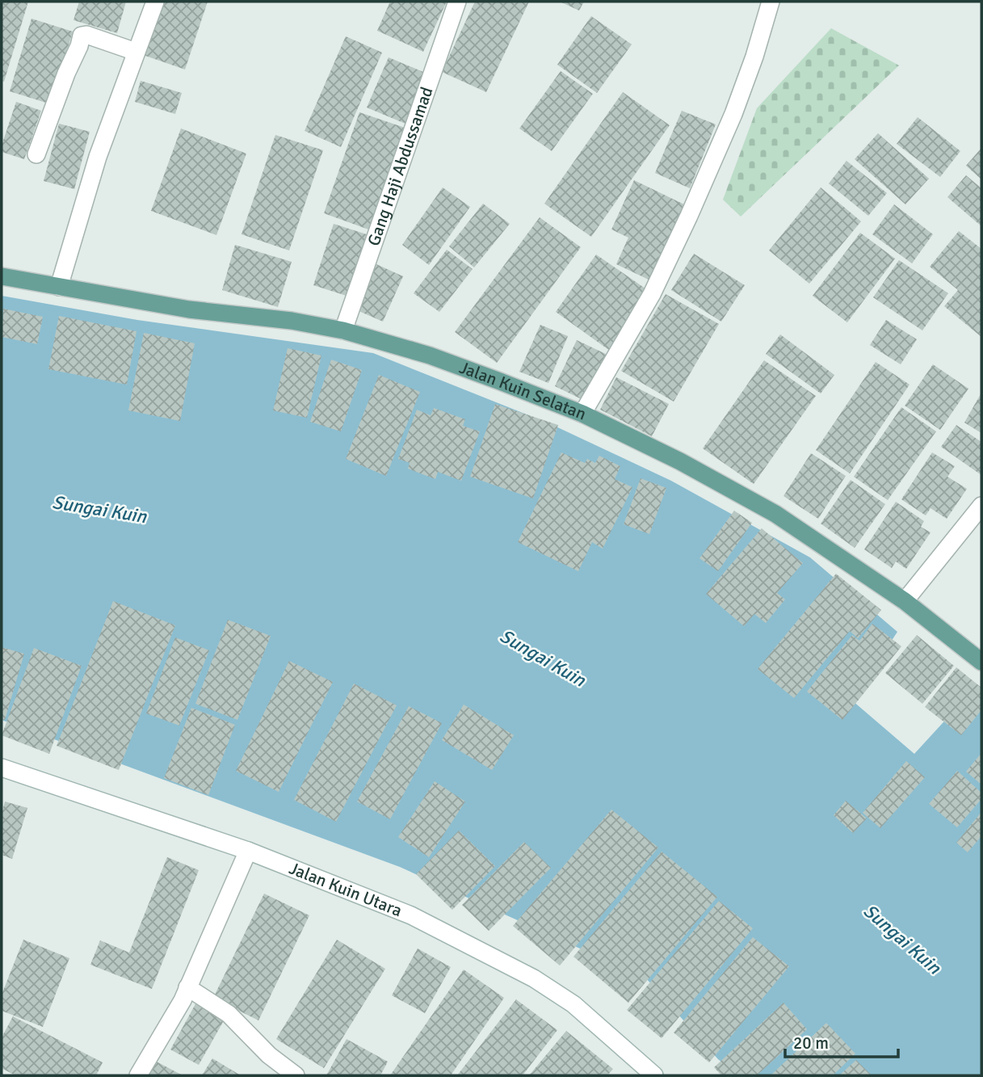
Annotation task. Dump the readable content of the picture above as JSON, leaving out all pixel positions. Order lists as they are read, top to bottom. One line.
{"streets":{"main road":["Jalan Kuin Selatan"],"street":["Gang Haji Abdussamad","Jalan Kuin Utara"]},"crossings":[["Gang Haji Abdussamad","Jalan Kuin Selatan"]],"water":["Sungai Kuin"],"scale_bar":"20 m"}
